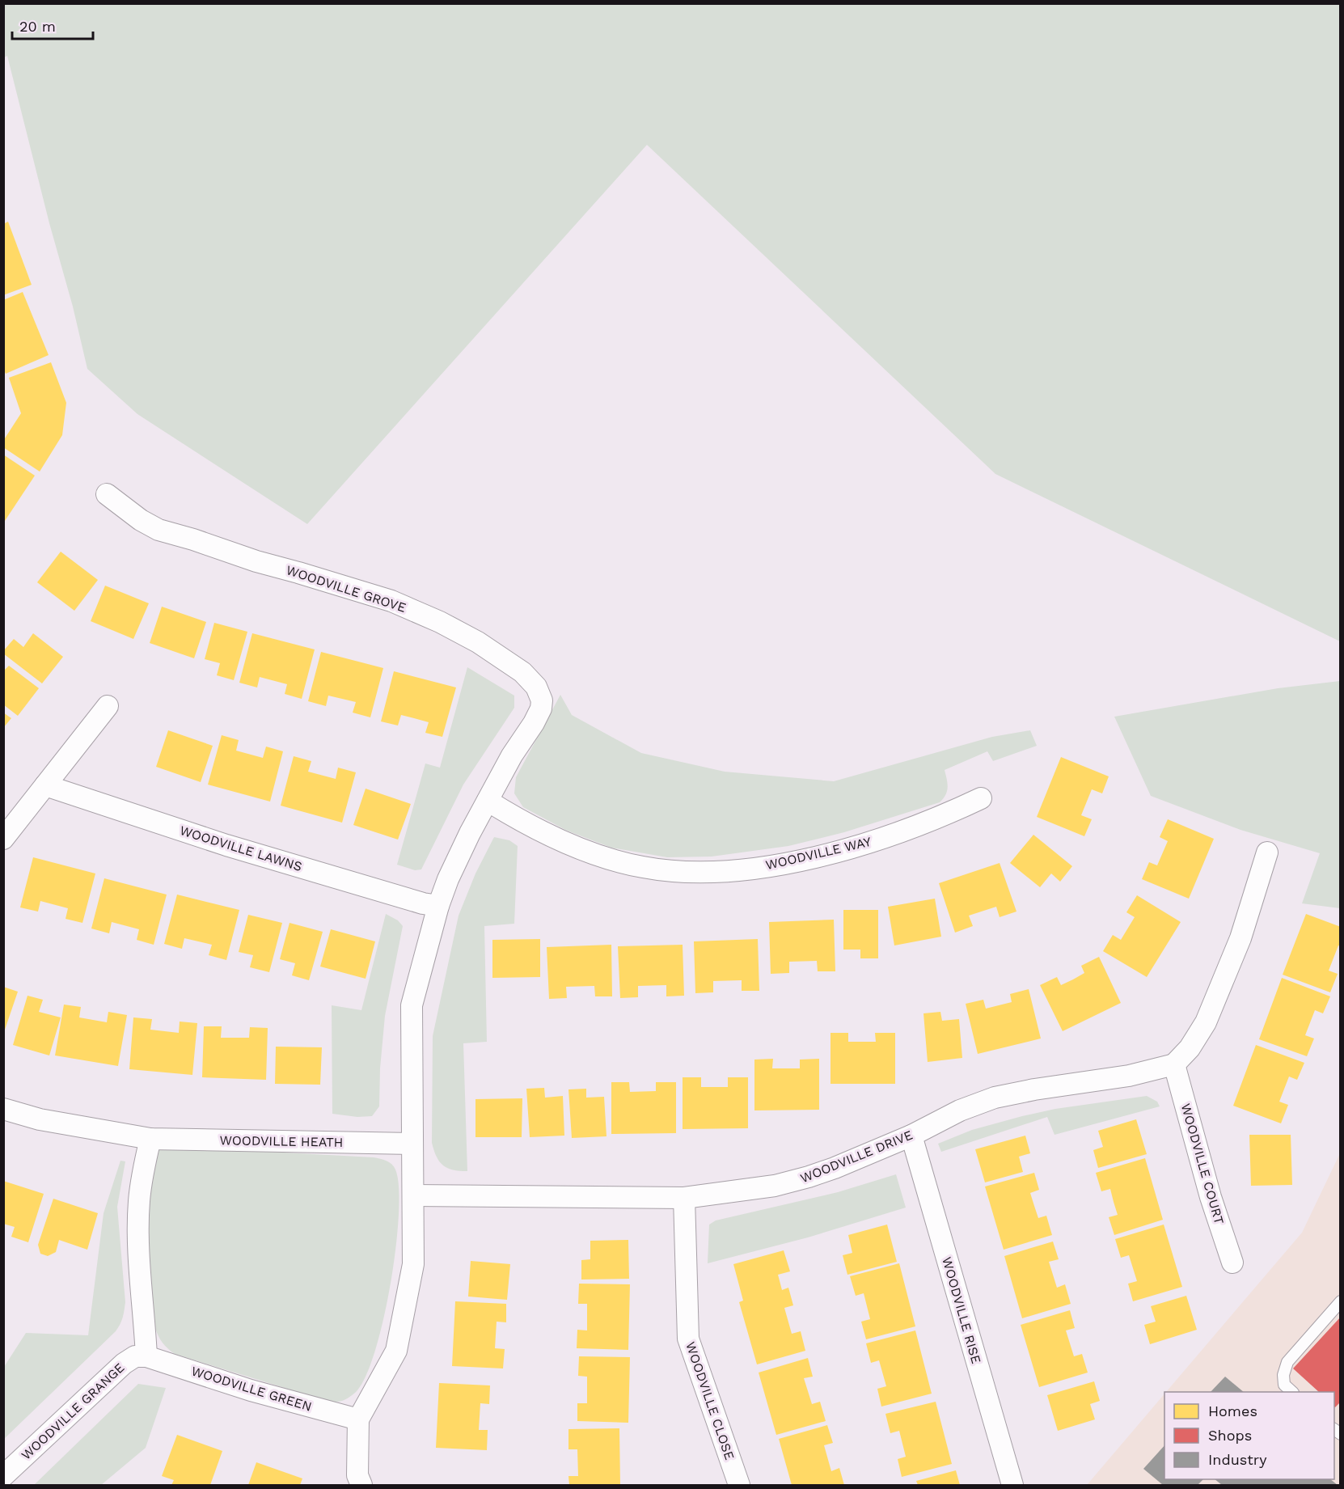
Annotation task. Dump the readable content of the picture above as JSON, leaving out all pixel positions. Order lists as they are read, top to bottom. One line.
{"streets":{"street":["WOODVILLE GROVE","WOODVILLE LAWNS","WOODVILLE WAY","WOODVILLE HEATH","WOODVILLE DRIVE","WOODVILLE COURT","WOODVILLE RISE","WOODVILLE GREEN","WOODVILLE CLOSE","WOODVILLE GRANGE"]},"crossings":[["WOODVILLE GROVE","WOODVILLE WAY"],["WOODVILLE DRIVE","WOODVILLE COURT"],["WOODVILLE DRIVE","WOODVILLE RISE"],["WOODVILLE DRIVE","WOODVILLE CLOSE"],["WOODVILLE GREEN","WOODVILLE GRANGE"]],"legend":["Homes","Shops","Industry"],"scale_bar":"20 m"}
